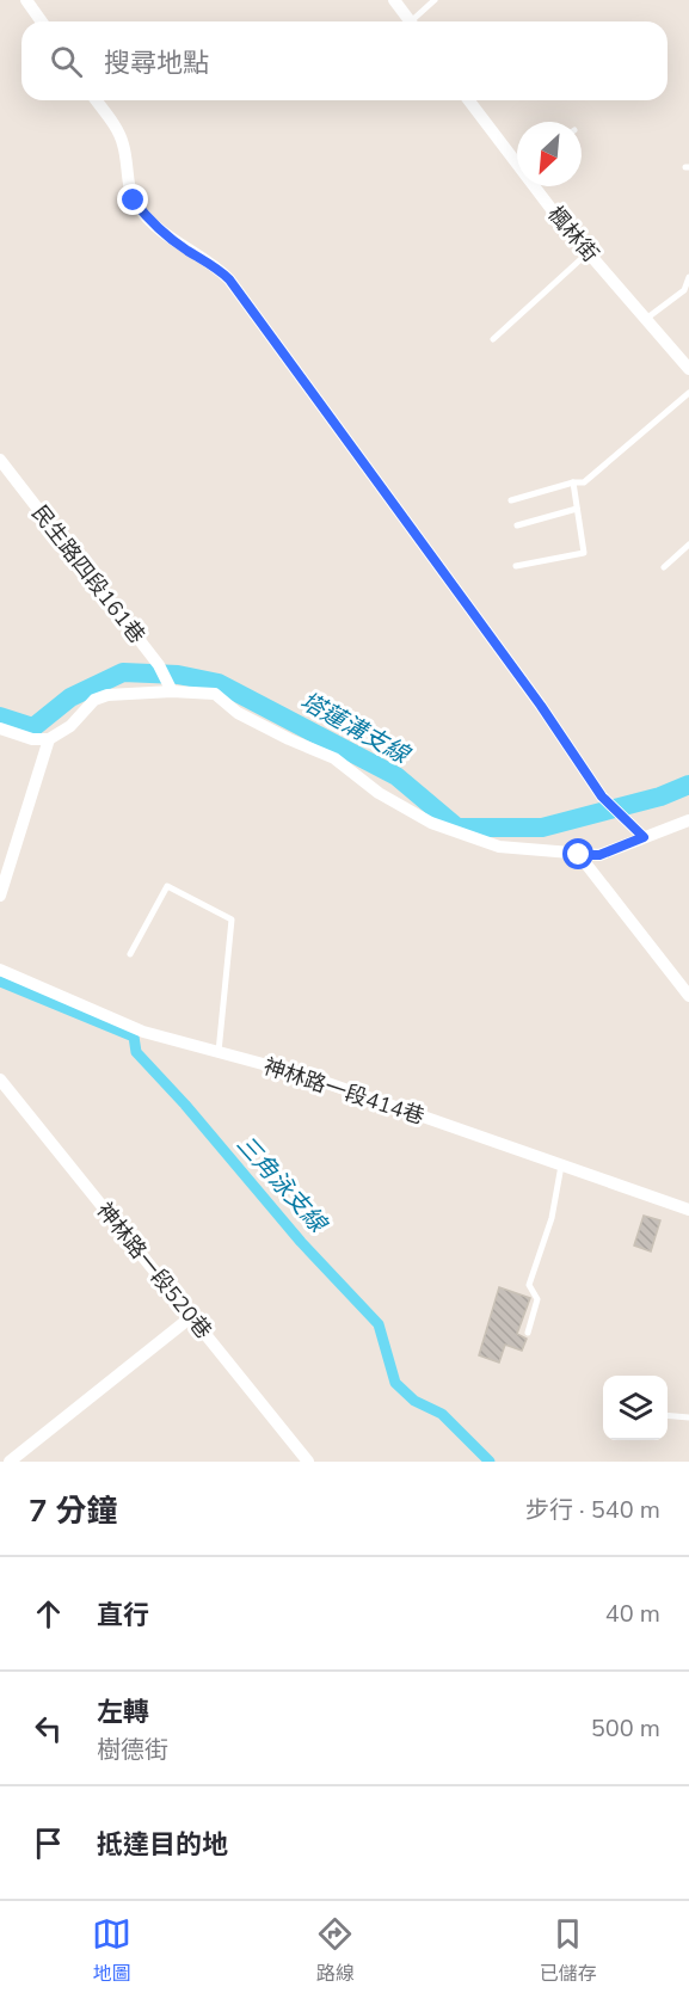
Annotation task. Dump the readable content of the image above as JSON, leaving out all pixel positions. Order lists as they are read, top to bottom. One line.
{"streets":{"street":["楓林街","民生路四段161巷","神林路一段414巷","神林路一段520巷"]},"water":["塔蓮溝支線","三角泳支線"],"north":"bottom left","page":{"search":"搜尋地點","heading":["7 分鐘","步行 · 540 m"],"list":[["直行","40 m"],["左轉","樹德街","500 m"],"抵達目的地"],"nav":["地圖","路線","已儲存"]}}
